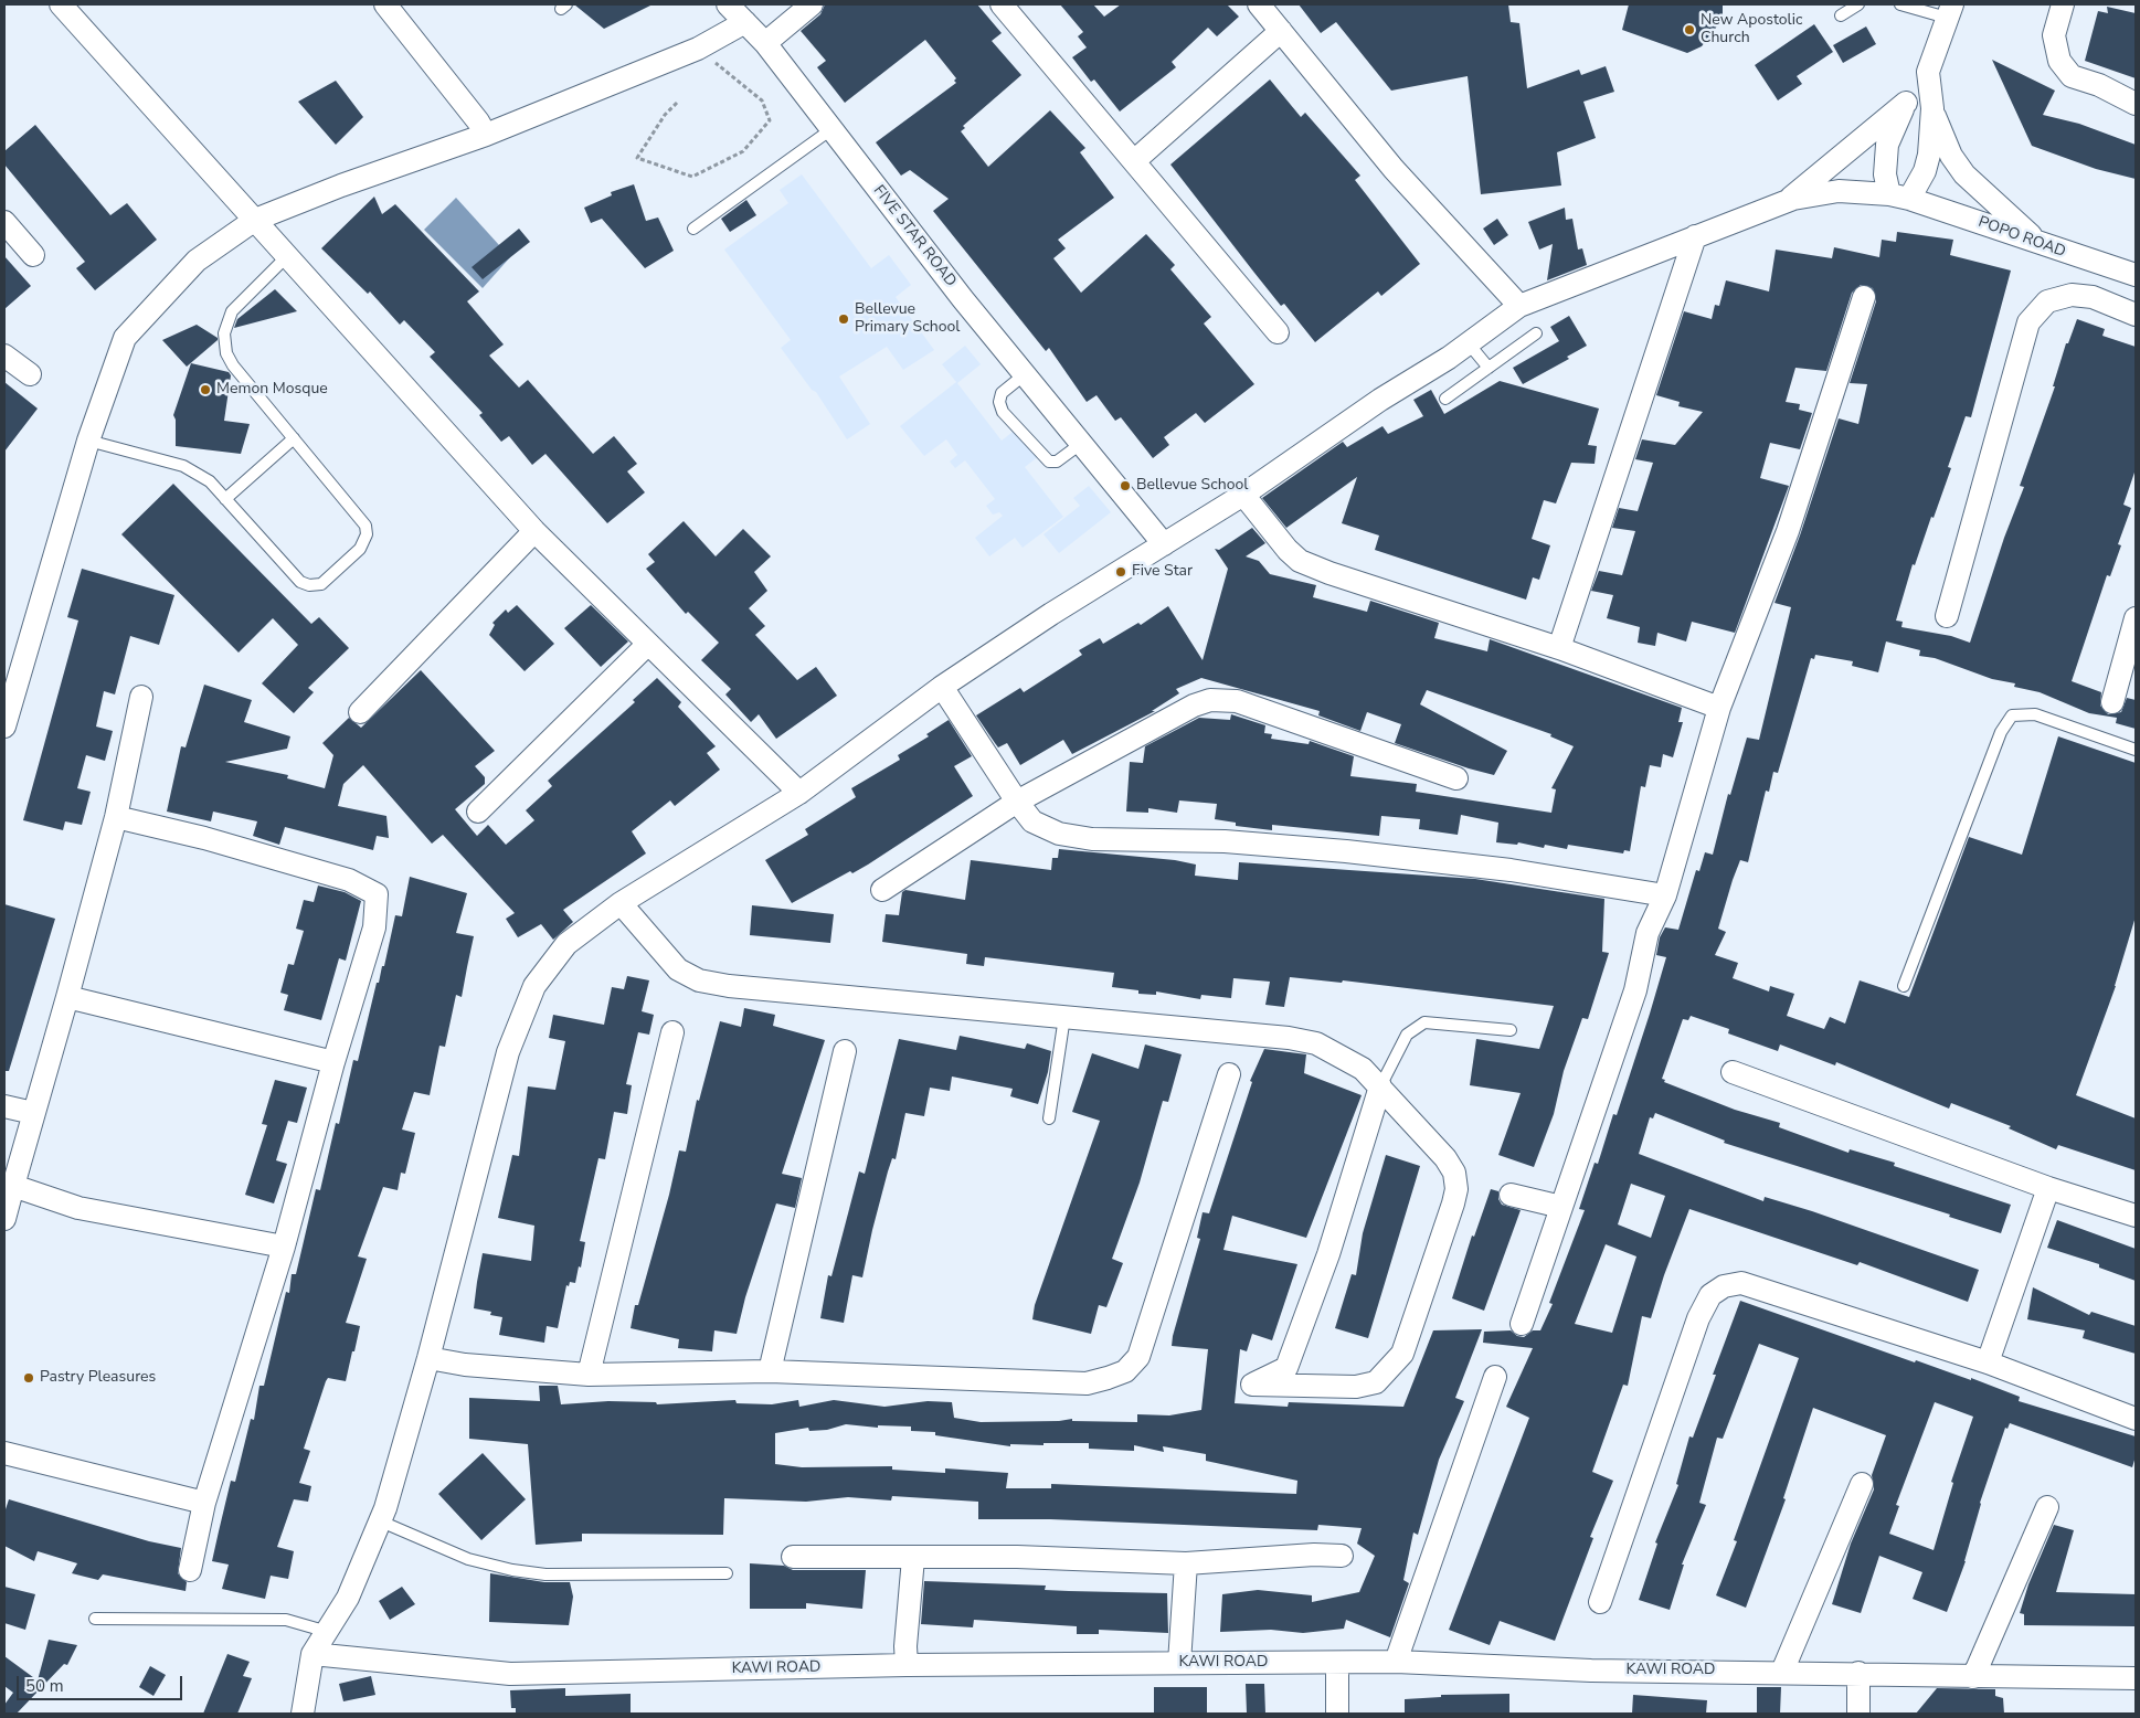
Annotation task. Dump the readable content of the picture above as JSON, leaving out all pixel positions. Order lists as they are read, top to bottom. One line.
{"streets":{"street":["FIVE STAR ROAD","POPO ROAD","KAWI ROAD"]},"places":["New Apostolic Church","Bellevue Primary School","Memon Mosque","Bellevue School","Five Star","Pastry Pleasures"],"scale_bar":"50 m"}
